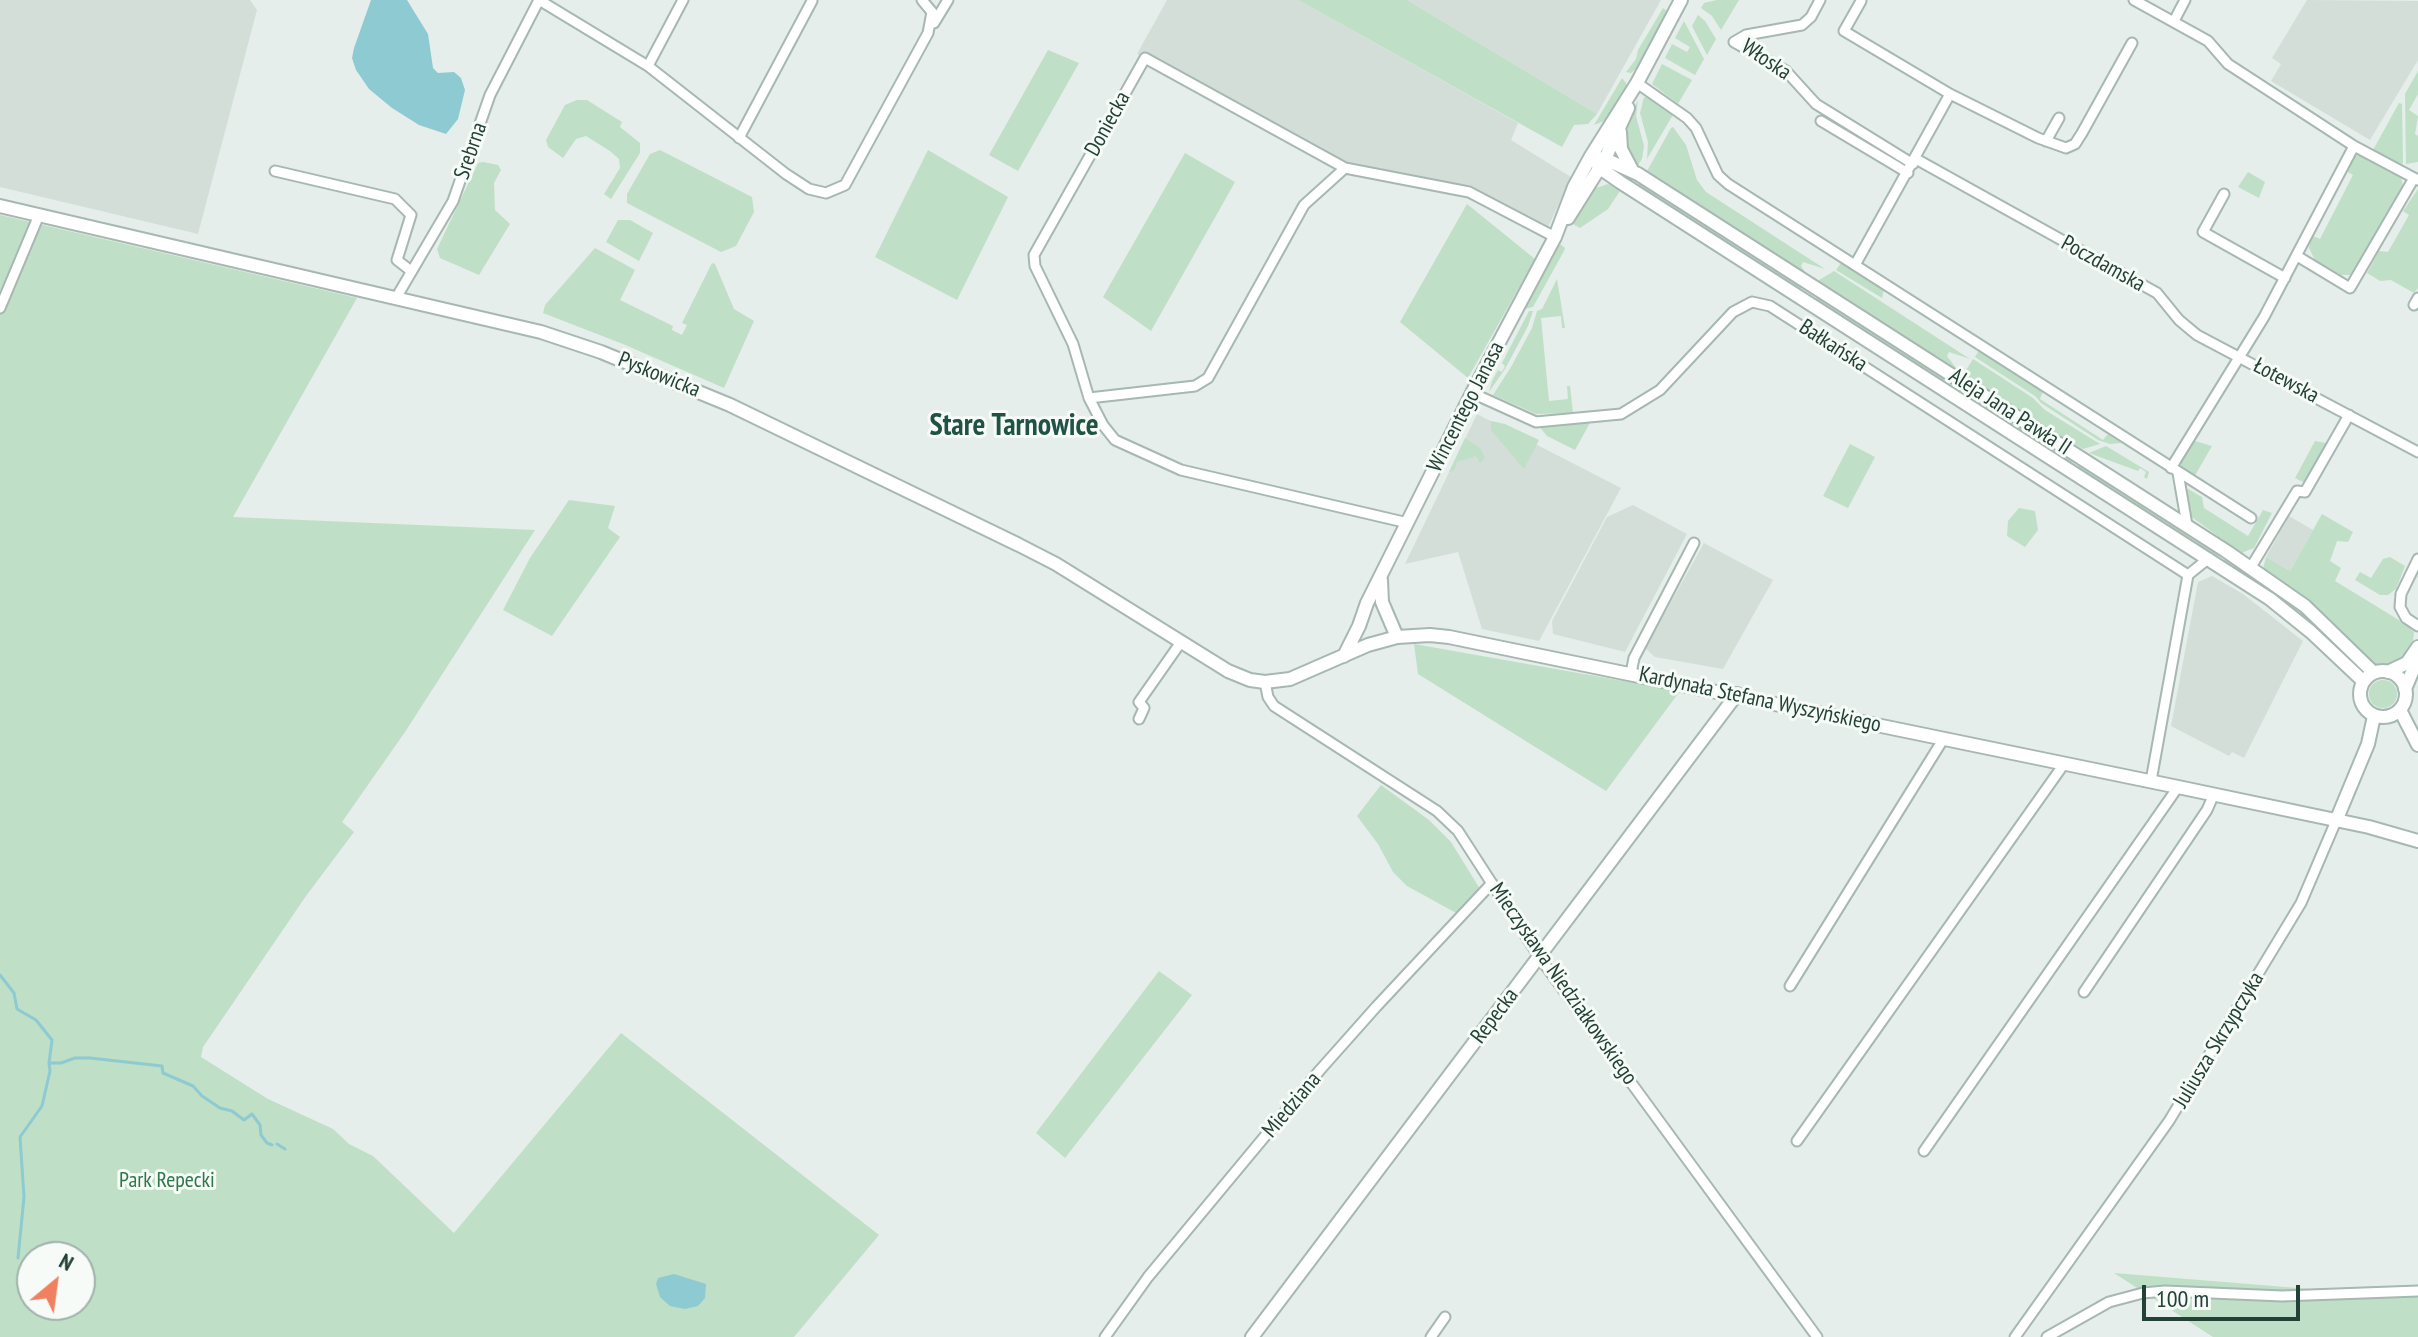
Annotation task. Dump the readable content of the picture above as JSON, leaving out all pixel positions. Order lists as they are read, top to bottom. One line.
{"streets":{"street":["Włoska","Doniecka","Srebrna","Poczdamska","Bałkańska","Pyskowicka","Łotewska","Wincentego Janasa","Aleja Jana Pawła II","Kardynała Stefana Wyszyńskiego","Mieczysława Niedziałkowskiego","Repecka","Juliusza Skrzypczyka","Miedziana"]},"crossings":[["Włoska","Poczdamska"],["Doniecka","Wincentego Janasa"],["Srebrna","Pyskowicka"],["Poczdamska","Łotewska"],["Bałkańska","Wincentego Janasa"],["Pyskowicka","Kardynała Stefana Wyszyńskiego"],["Pyskowicka","Mieczysława Niedziałkowskiego"],["Wincentego Janasa","Aleja Jana Pawła II"],["Wincentego Janasa","Kardynała Stefana Wyszyńskiego"],["Aleja Jana Pawła II","Juliusza Skrzypczyka"],["Kardynała Stefana Wyszyńskiego","Mieczysława Niedziałkowskiego"],["Kardynała Stefana Wyszyńskiego","Repecka"],["Kardynała Stefana Wyszyńskiego","Juliusza Skrzypczyka"],["Mieczysława Niedziałkowskiego","Repecka"],["Mieczysława Niedziałkowskiego","Miedziana"]],"districts":["Stare Tarnowice"],"parks":["Park Repecki"],"scale_bar":"100 m","north":"top right"}
